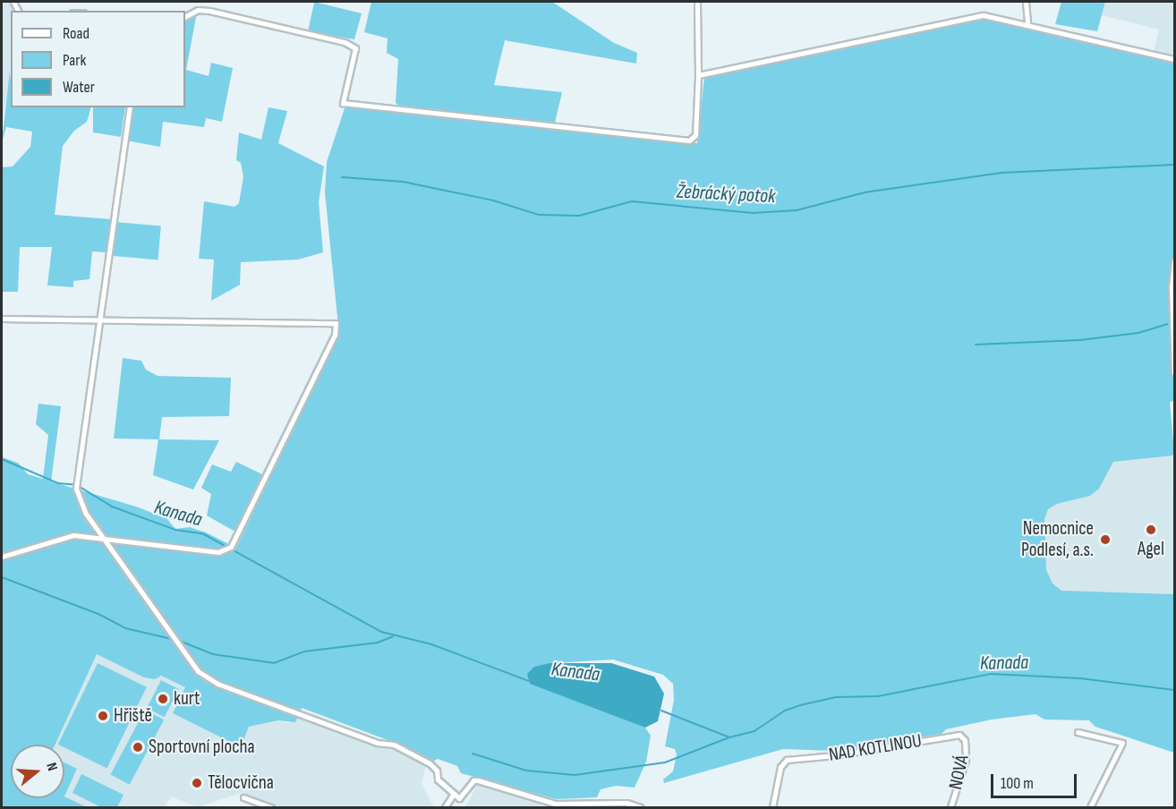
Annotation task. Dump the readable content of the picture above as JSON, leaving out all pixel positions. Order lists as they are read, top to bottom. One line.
{"streets":{"street":["NAD KOTLINOU","NOVÁ"]},"crossings":[["NAD KOTLINOU","NOVÁ"]],"water":["Žebrácký potok","Kanada"],"places":["Agel","Nemocnice Podlesí, a.s.","kurt","Hřiště","Sportovní plocha","Tělocvična"],"legend":["Road","Park","Water"],"scale_bar":"100 m","north":"right"}
